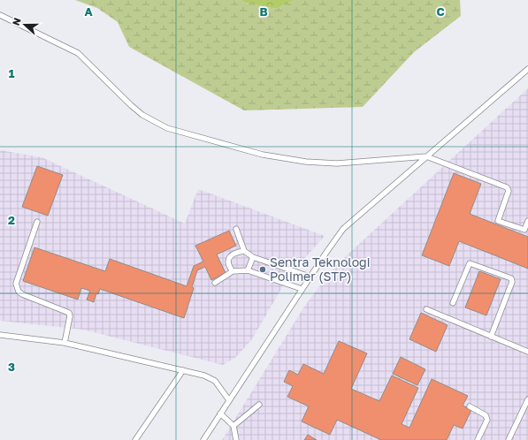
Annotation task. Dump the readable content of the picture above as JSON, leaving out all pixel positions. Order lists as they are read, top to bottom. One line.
{"places":["Sentra Teknologi Polimer (STP)"],"north":"left","grid":{"columns":["A","B","C"],"rows":["1","2","3"]}}
